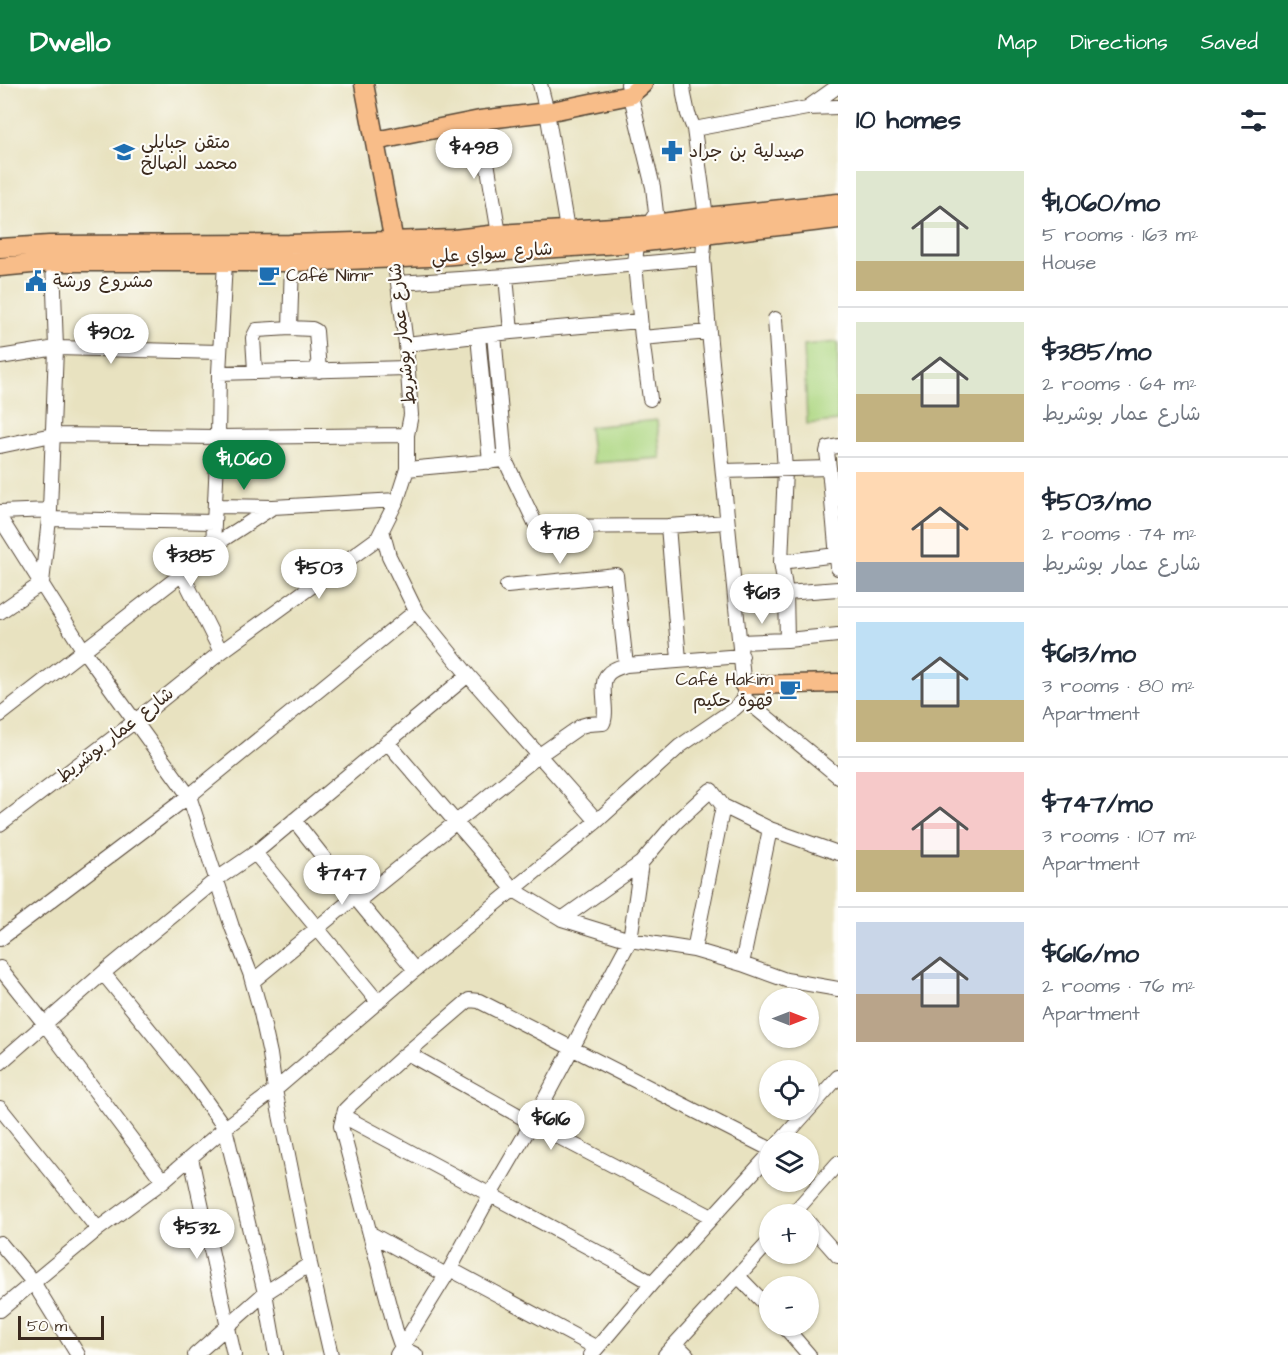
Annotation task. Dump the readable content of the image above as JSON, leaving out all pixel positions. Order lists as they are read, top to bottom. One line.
{"streets":{"main road":["شارع سواي علي","شارع عمار بوشريط"]},"crossings":[["شارع سواي علي","شارع عمار بوشريط"]],"places":{"pharmacy":["صيدلية بن جراد"],"school or university":["متقن جبايلي محمد الصالح"],"cafe":["Café Nimr","Café Hakim قهوة حكيم"],"public building":["مشروع ورشة"]},"scale_bar":"50 m","north":"right","page":{"header":"Dwello","nav":["Map","Directions","Saved"],"heading":"10 homes","price":["$498","$902","$1,060","$718","$385","$503","$613","$747","$616","$532"],"list":[{"name":"$1,060/mo","note":"5 rooms · 163 m² · House"},{"name":"$385/mo","note":"2 rooms · 64 m² · شارع عمار بوشريط"},{"name":"$503/mo","note":"2 rooms · 74 m² · شارع عمار بوشريط"},{"name":"$613/mo","note":"3 rooms · 80 m² · Apartment"},{"name":"$747/mo","note":"3 rooms · 107 m² · Apartment"},{"name":"$616/mo","note":"2 rooms · 76 m² · Apartment"}],"map_buttons":["+","−"],"scale":"50 m"}}
